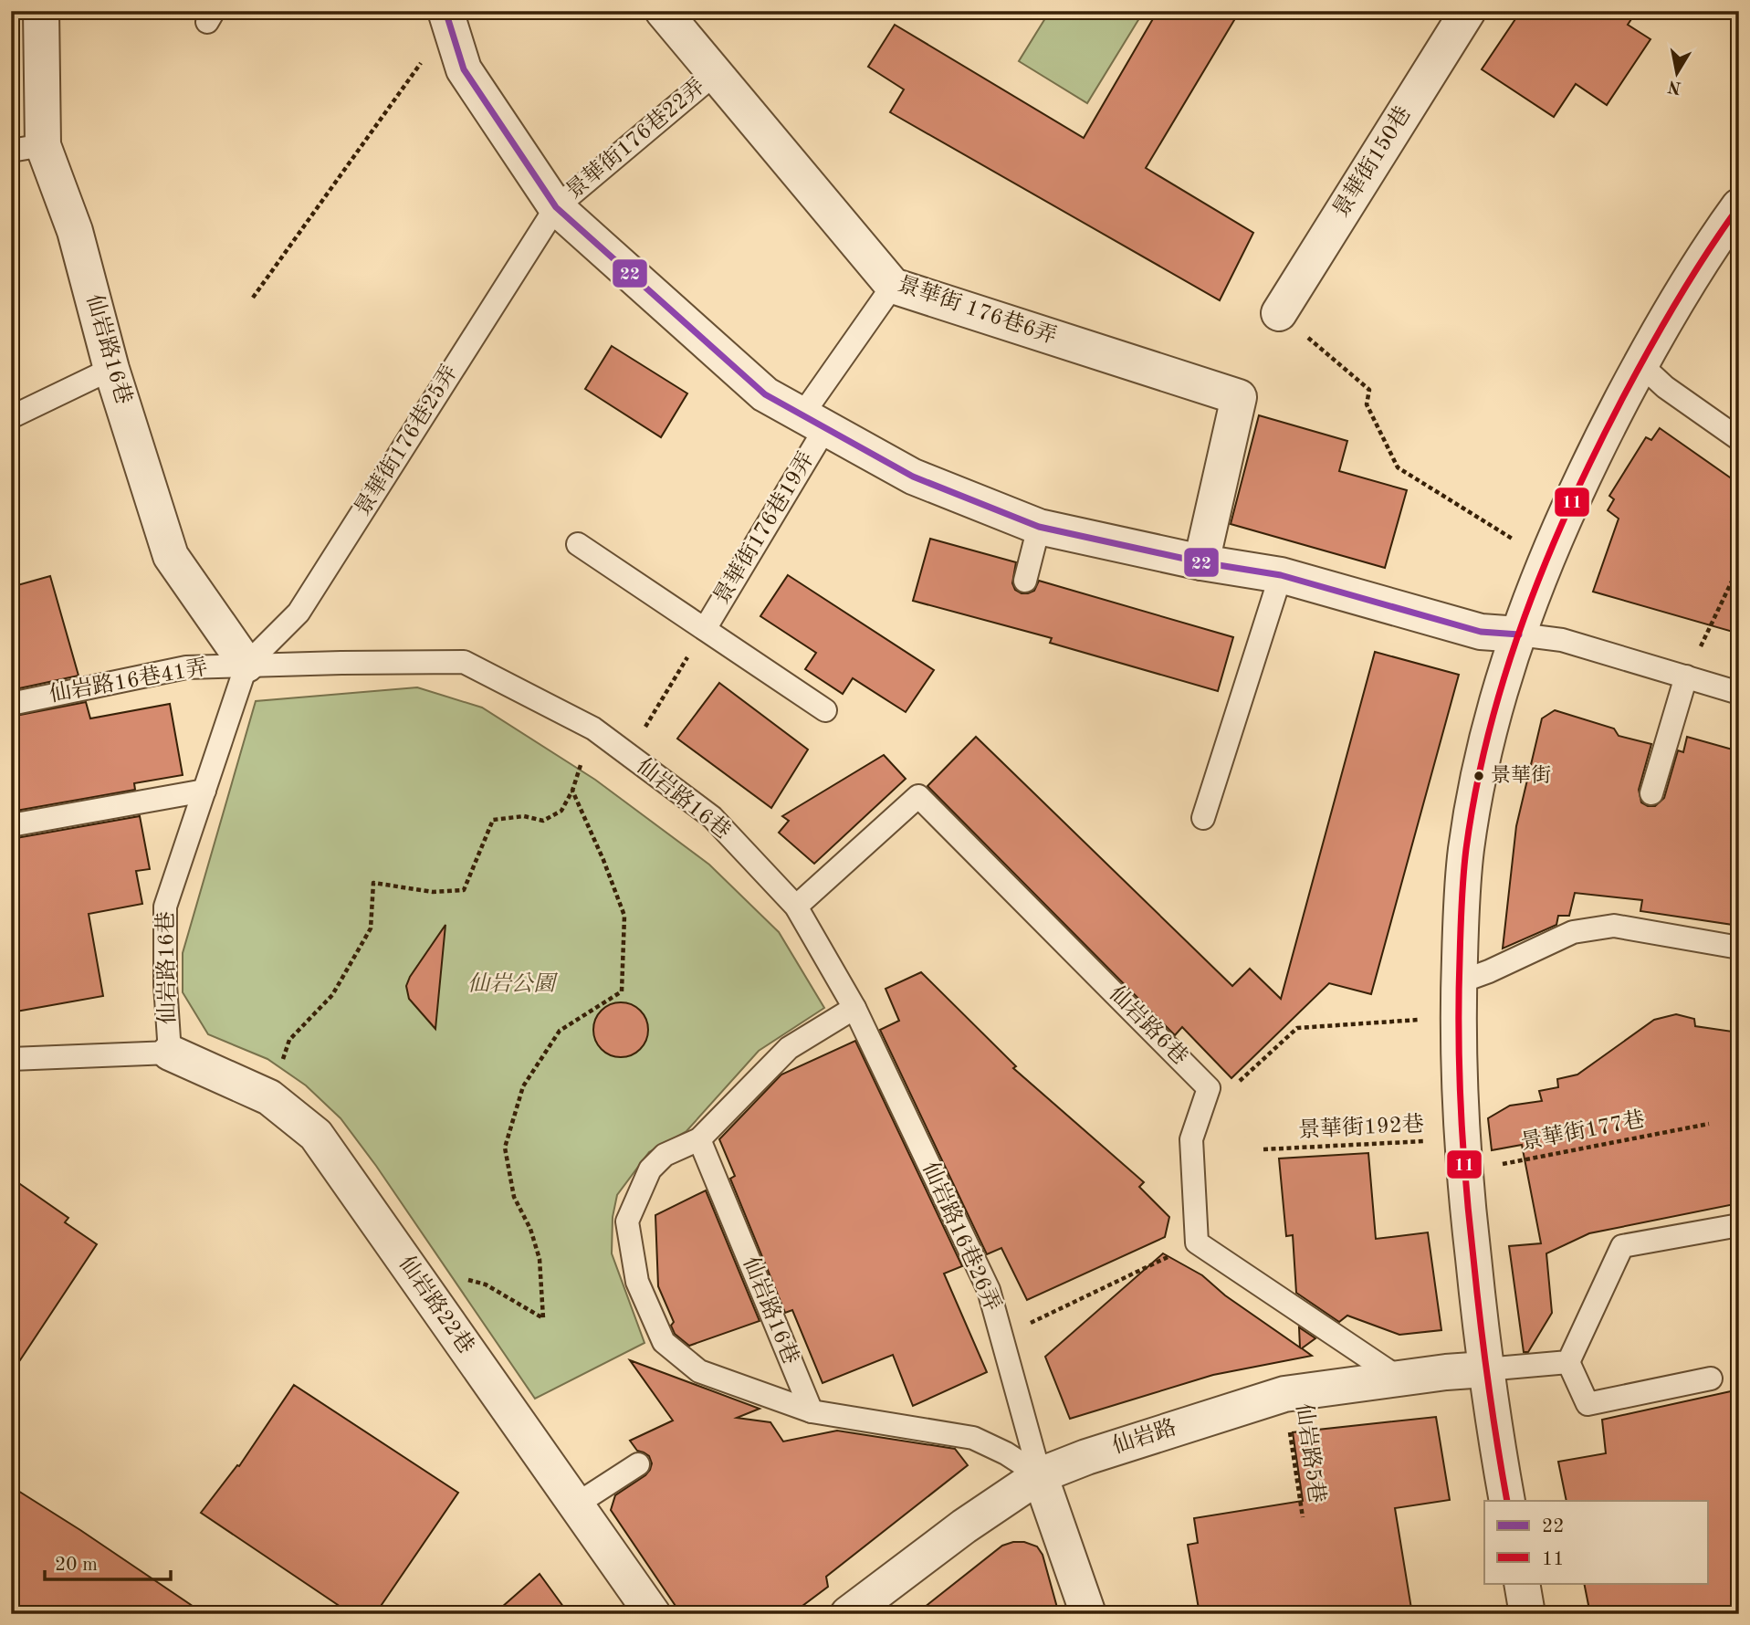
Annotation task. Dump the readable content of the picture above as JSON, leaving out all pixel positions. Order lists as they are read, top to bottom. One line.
{"streets":{"street":["景華街150巷","景華街 176巷6弄","仙岩路16巷","仙岩路22巷","仙岩路"],"lane":["景華街176巷22弄","景華街176巷25弄","景華街176巷19弄","仙岩路16巷41弄","仙岩路6巷","仙岩路16巷26弄"],"path":["景華街192巷","景華街177巷","仙岩路5巷"]},"crossings":[["景華街176巷22弄","景華街 176巷6弄"],["景華街176巷22弄","景華街176巷25弄"],["景華街 176巷6弄","景華街176巷19弄"],["仙岩路16巷","景華街176巷25弄"],["仙岩路16巷","仙岩路16巷41弄"],["仙岩路16巷","仙岩路6巷"],["仙岩路16巷","仙岩路16巷26弄"],["仙岩路16巷","仙岩路22巷"],["仙岩路16巷","仙岩路"],["景華街176巷25弄","仙岩路16巷41弄"],["景華街192巷","景華街177巷"],["仙岩路16巷26弄","仙岩路"],["仙岩路","仙岩路5巷"]],"parks":["仙岩公園"],"places":["景華街"],"lines":["transit line 22","transit line 11"],"legend":["22","11"],"scale_bar":"20 m","north":"bottom"}
